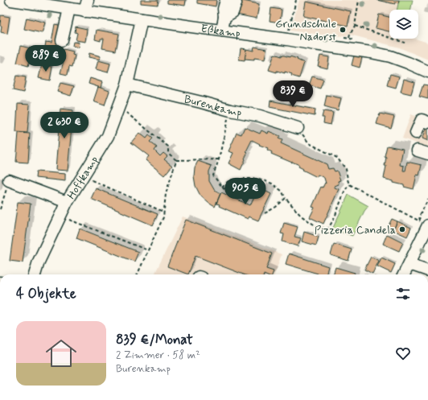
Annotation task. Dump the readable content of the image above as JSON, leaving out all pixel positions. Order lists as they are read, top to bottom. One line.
{"streets":{"street":["Eßkamp","Burenkamp","Hoffkamp"]},"crossings":[["Eßkamp","Hoffkamp"],["Burenkamp","Hoffkamp"]],"places":["Grundschule Nadorst","Pizzeria Candela"],"page":{"price":["889 €","839 €","2 630 €","905 €"],"heading":"4 Objekte","list":[{"name":"839 €/Monat","note":"2 Zimmer · 58 m² · Burenkamp"}]}}
